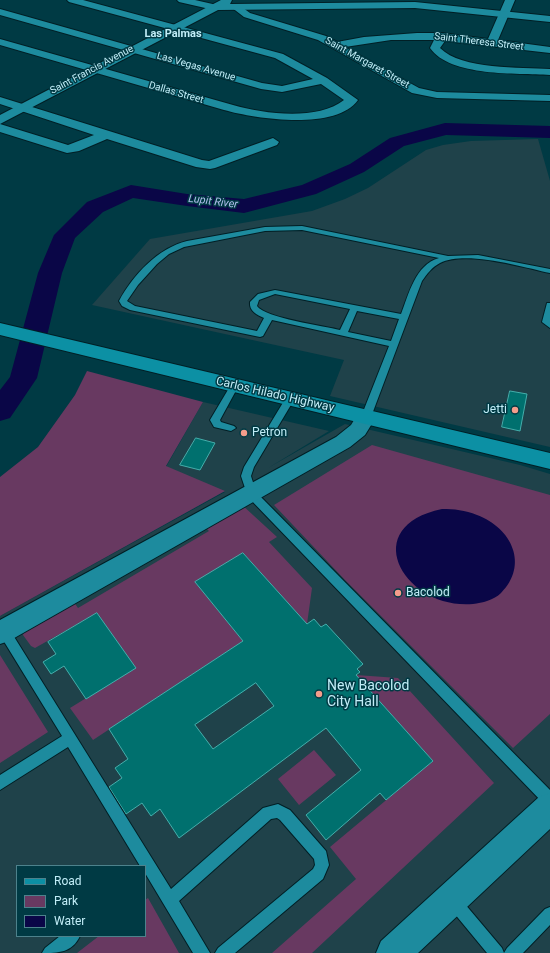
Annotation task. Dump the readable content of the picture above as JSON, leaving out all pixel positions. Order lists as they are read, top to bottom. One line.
{"streets":{"main road":["Carlos Hilado Highway"],"street":["Saint Theresa Street","Saint Margaret Street","Las Vegas Avenue","Saint Francis Avenue","Dallas Street"]},"crossings":[["Saint Theresa Street","Saint Margaret Street"],["Las Vegas Avenue","Saint Francis Avenue"],["Las Vegas Avenue","Dallas Street"],["Saint Francis Avenue","Dallas Street"]],"districts":["Las Palmas"],"water":["Lupit River"],"places":["Jetti","Petron","Bacolod","New Bacolod City Hall"],"legend":["Road","Park","Water"]}
